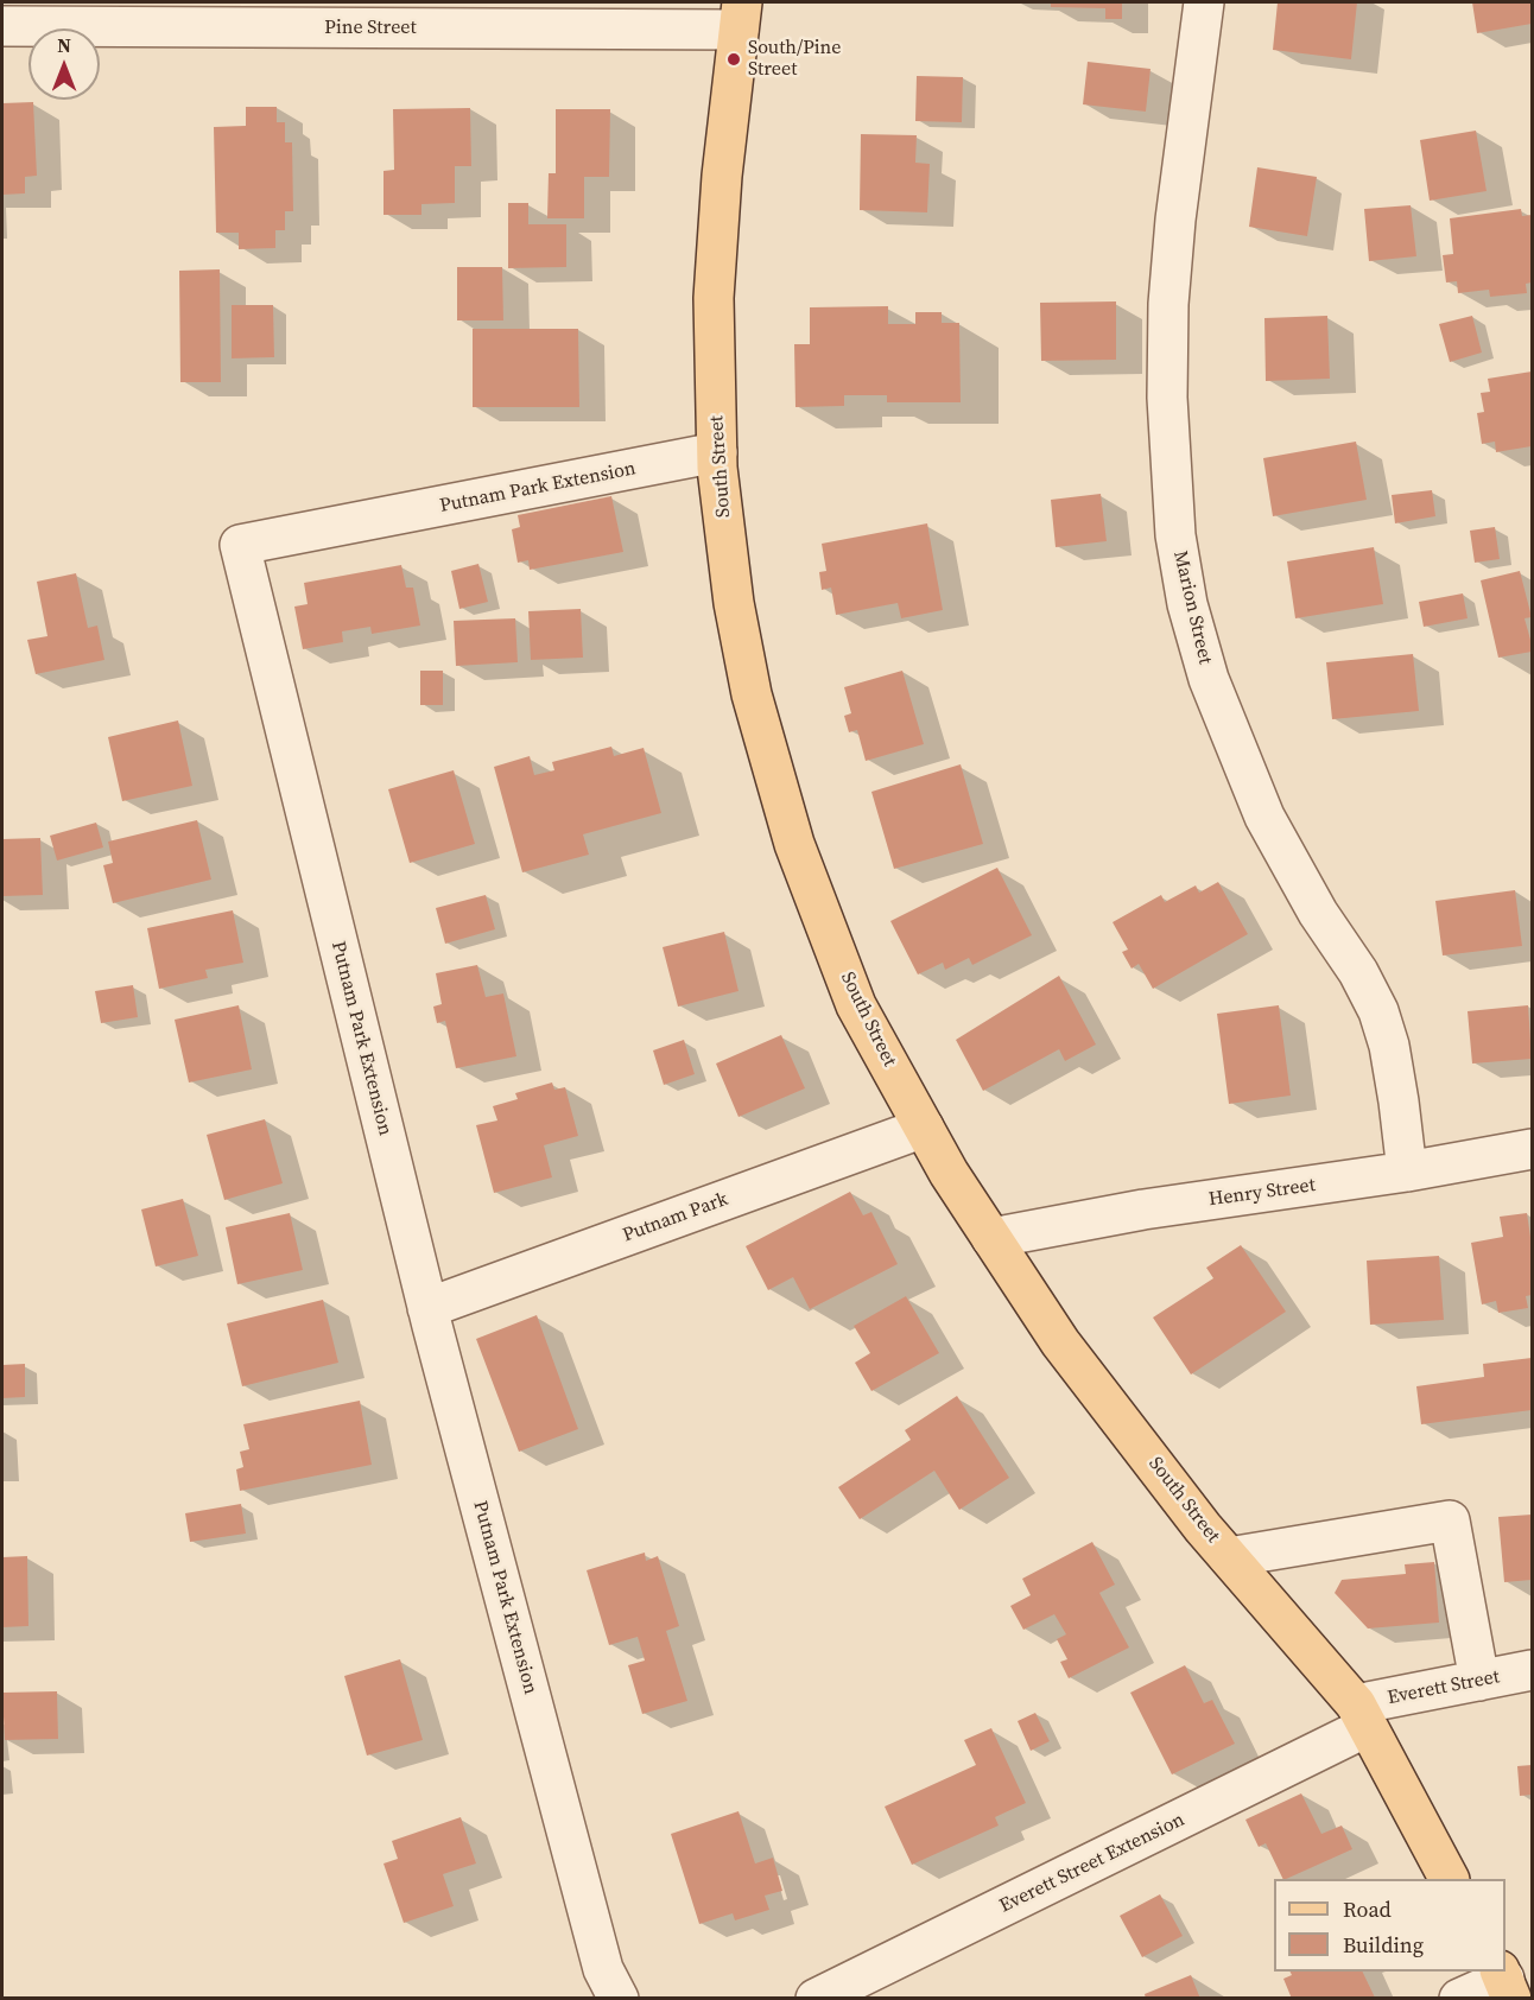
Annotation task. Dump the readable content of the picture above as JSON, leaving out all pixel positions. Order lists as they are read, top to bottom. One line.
{"streets":{"main road":["South Street"],"street":["Pine Street","Putnam Park Extension","Marion Street","Henry Street","Putnam Park","Everett Street","Everett Street Extension"]},"crossings":[["Pine Street","South Street"],["South Street","Putnam Park Extension"],["South Street","Henry Street"],["South Street","Putnam Park"],["South Street","Everett Street"],["South Street","Everett Street Extension"],["Putnam Park Extension","Putnam Park"],["Marion Street","Henry Street"],["Everett Street","Everett Street Extension"]],"places":["South/Pine Street"],"legend":["Road","Building"],"north":"top"}
